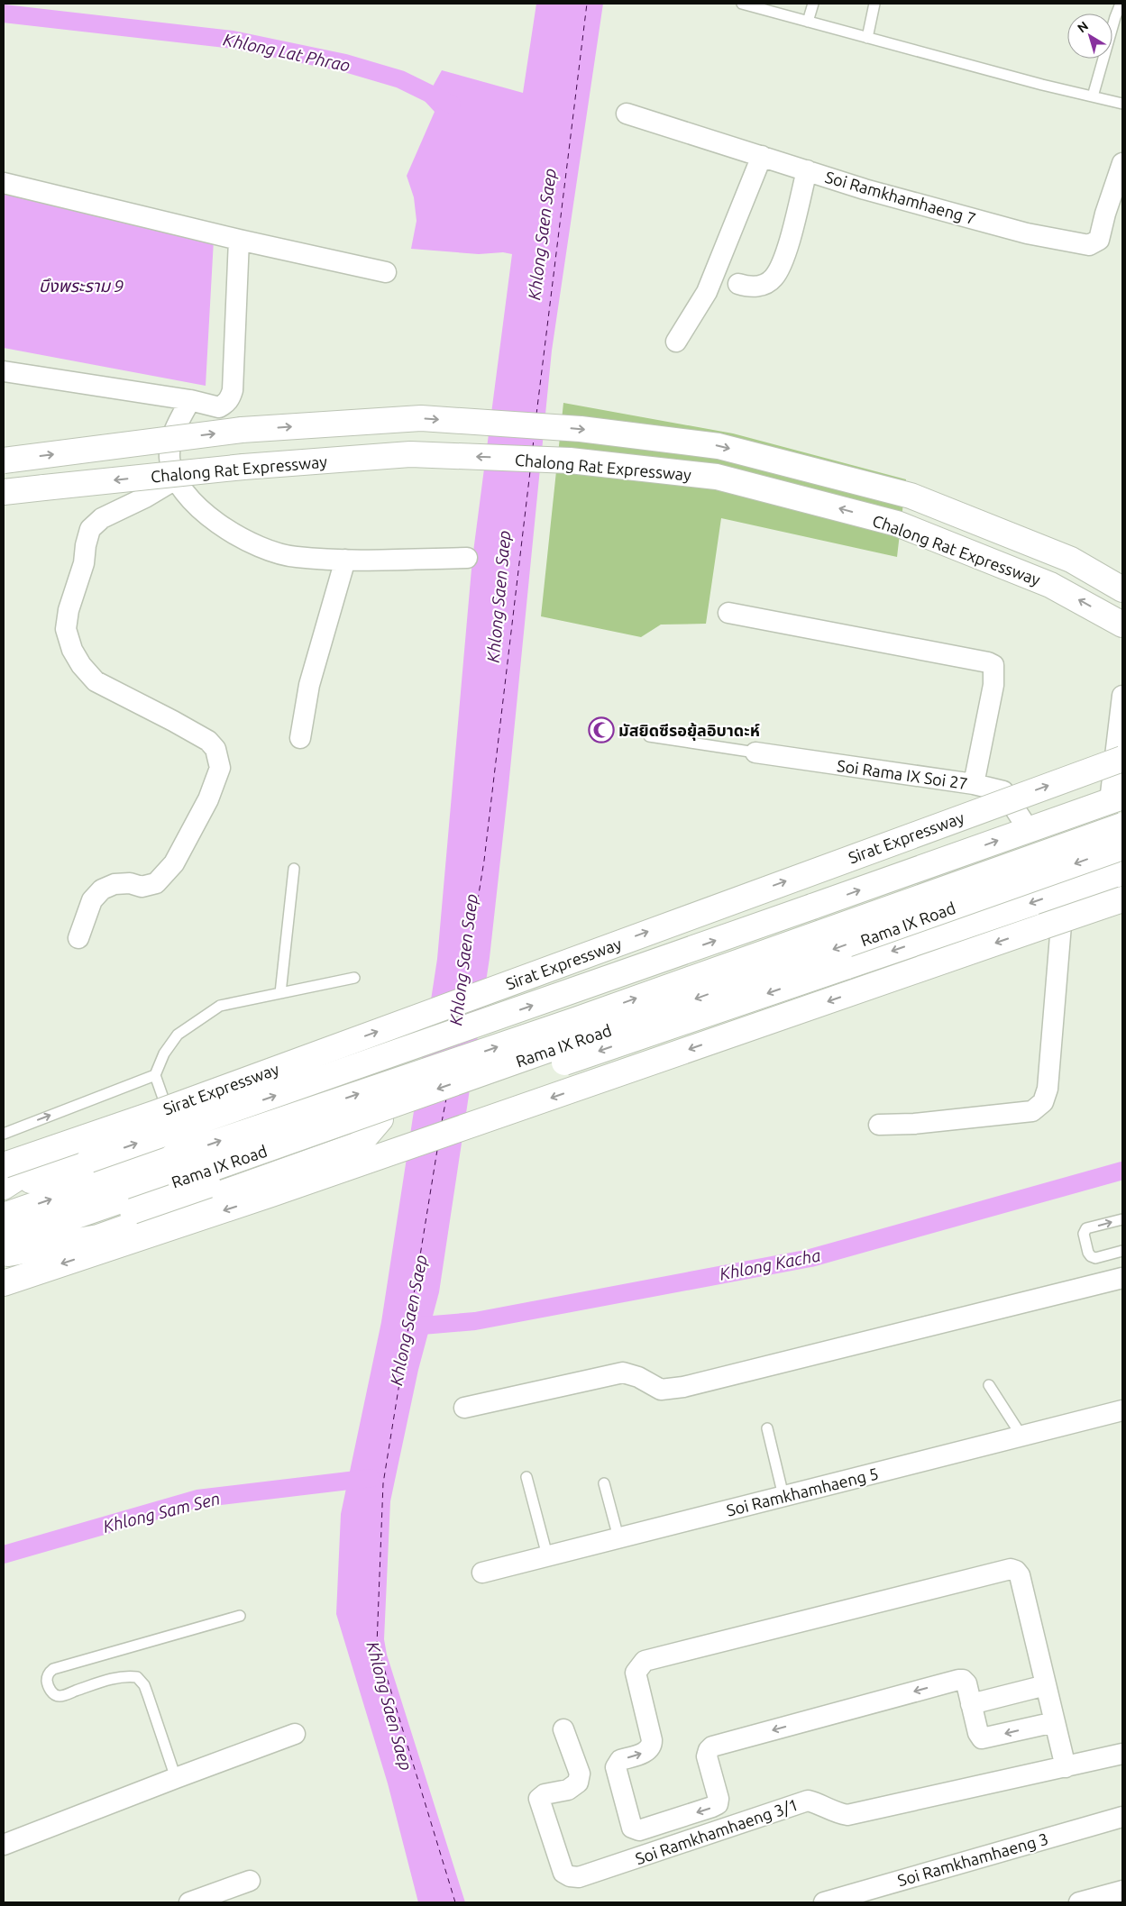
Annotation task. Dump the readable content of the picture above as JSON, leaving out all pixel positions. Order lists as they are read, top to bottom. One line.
{"streets":{"main road":["Chalong Rat Expressway","Sirat Expressway","Rama IX Road"],"street":["Soi Ramkhamhaeng 7","Soi Rama IX Soi 27","Soi Ramkhamhaeng 5","Soi Ramkhamhaeng 3/1","Soi Ramkhamhaeng 3"]},"water":["Khlong Lat Phrao","Khlong Saen Saep","บึงพระราม 9","Khlong Kacha","Khlong Sam Sen"],"places":{"mosque":["มัสยิดซีรอยุ้ลอิบาดะห์"]},"north":"top left"}
